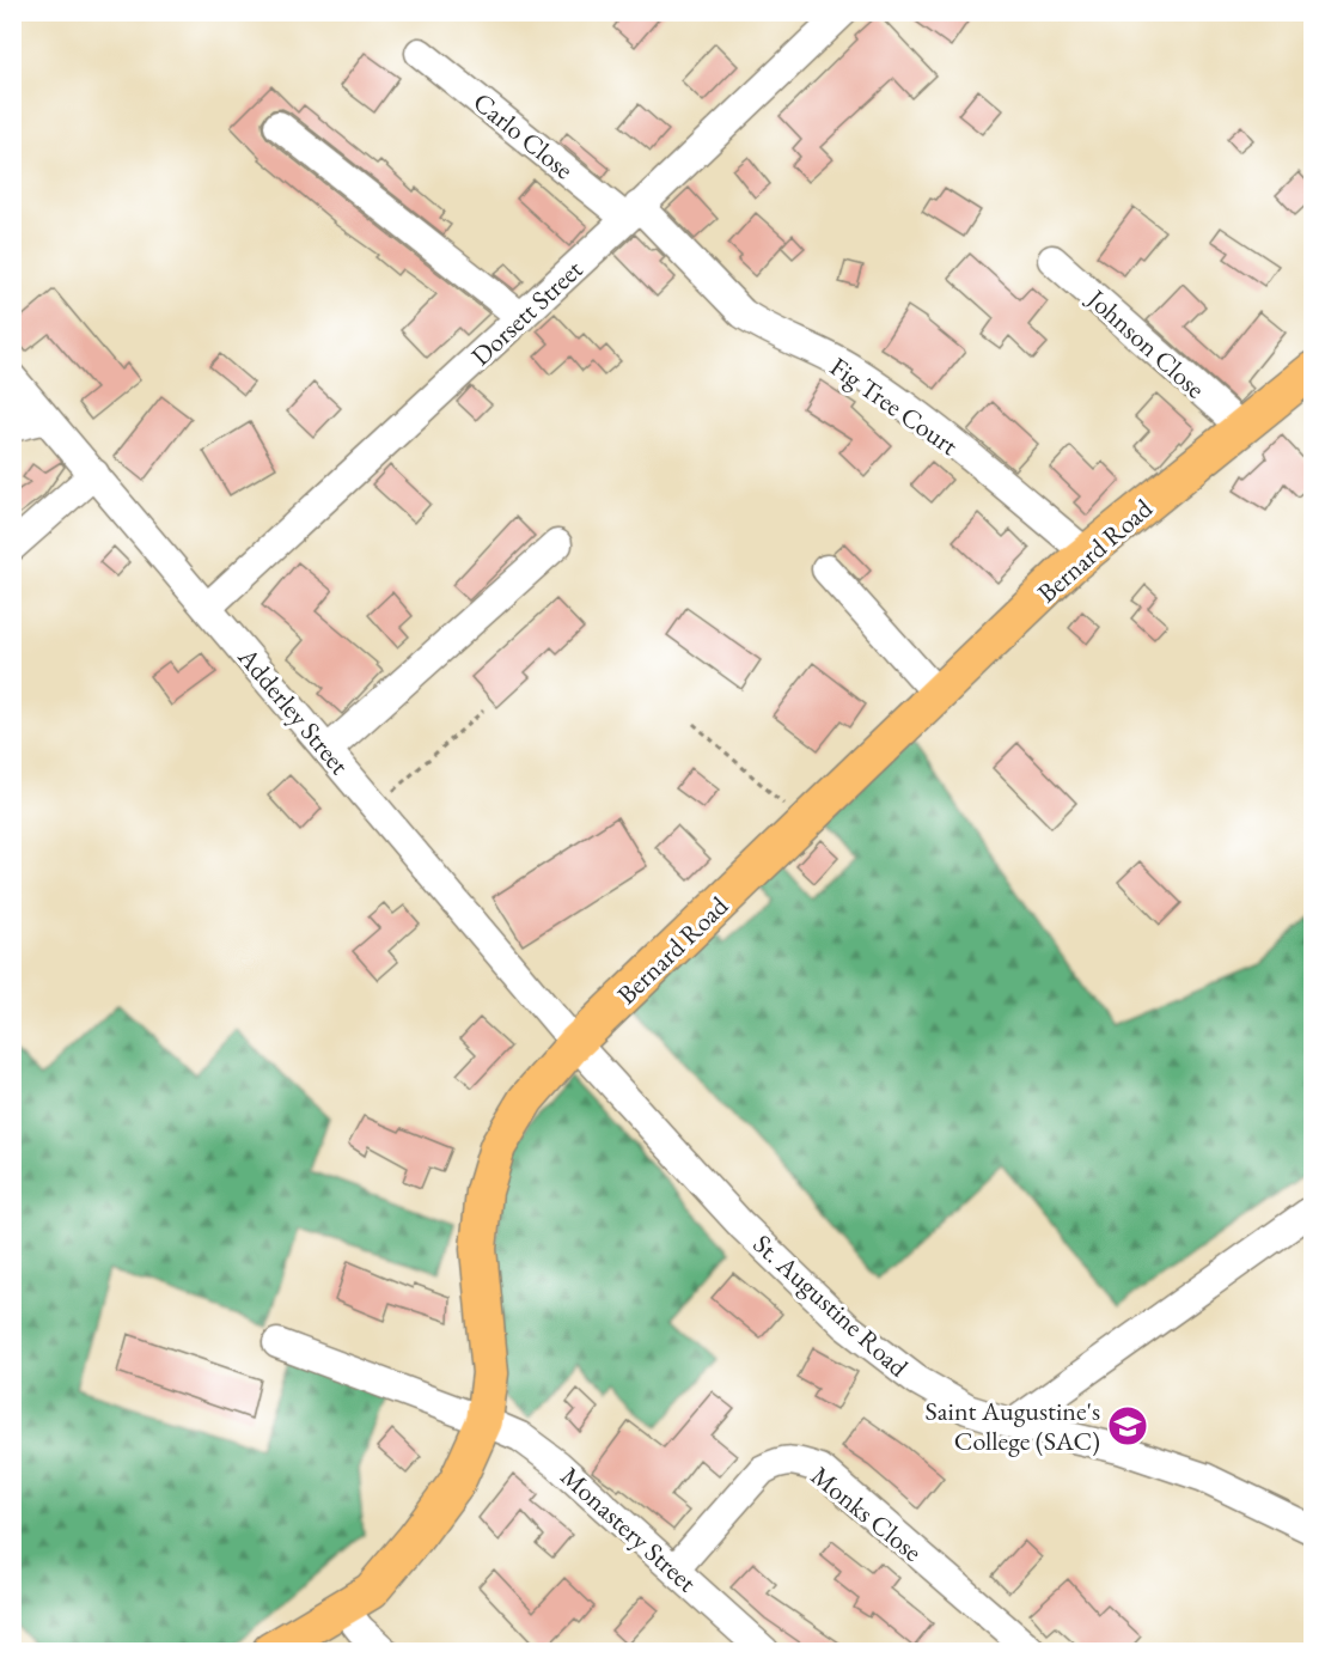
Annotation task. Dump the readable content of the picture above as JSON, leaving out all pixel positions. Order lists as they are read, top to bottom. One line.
{"streets":{"main road":["Bernard Road"],"street":["Carlo Close","Dorsett Street","Johnson Close","Fig Tree Court","Adderley Street","St. Augustine Road","Monks Close","Monastery Street"]},"crossings":[["Carlo Close","Dorsett Street"],["Carlo Close","Fig Tree Court"],["Dorsett Street","Fig Tree Court"],["Dorsett Street","Adderley Street"],["Johnson Close","Bernard Road"],["Fig Tree Court","Bernard Road"],["Bernard Road","Adderley Street"],["Bernard Road","St. Augustine Road"],["Bernard Road","Monastery Street"],["Adderley Street","St. Augustine Road"],["Monks Close","Monastery Street"]],"places":{"school or university":["Saint Augustine's College (SAC)"]}}
